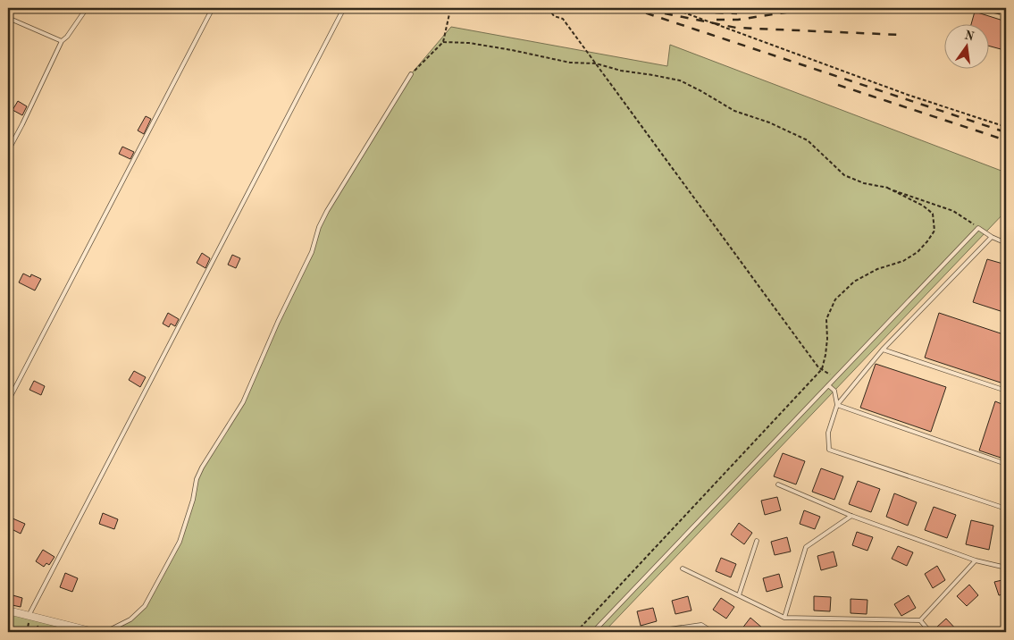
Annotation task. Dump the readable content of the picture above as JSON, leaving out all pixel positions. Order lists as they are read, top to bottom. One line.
{"north":"top"}
